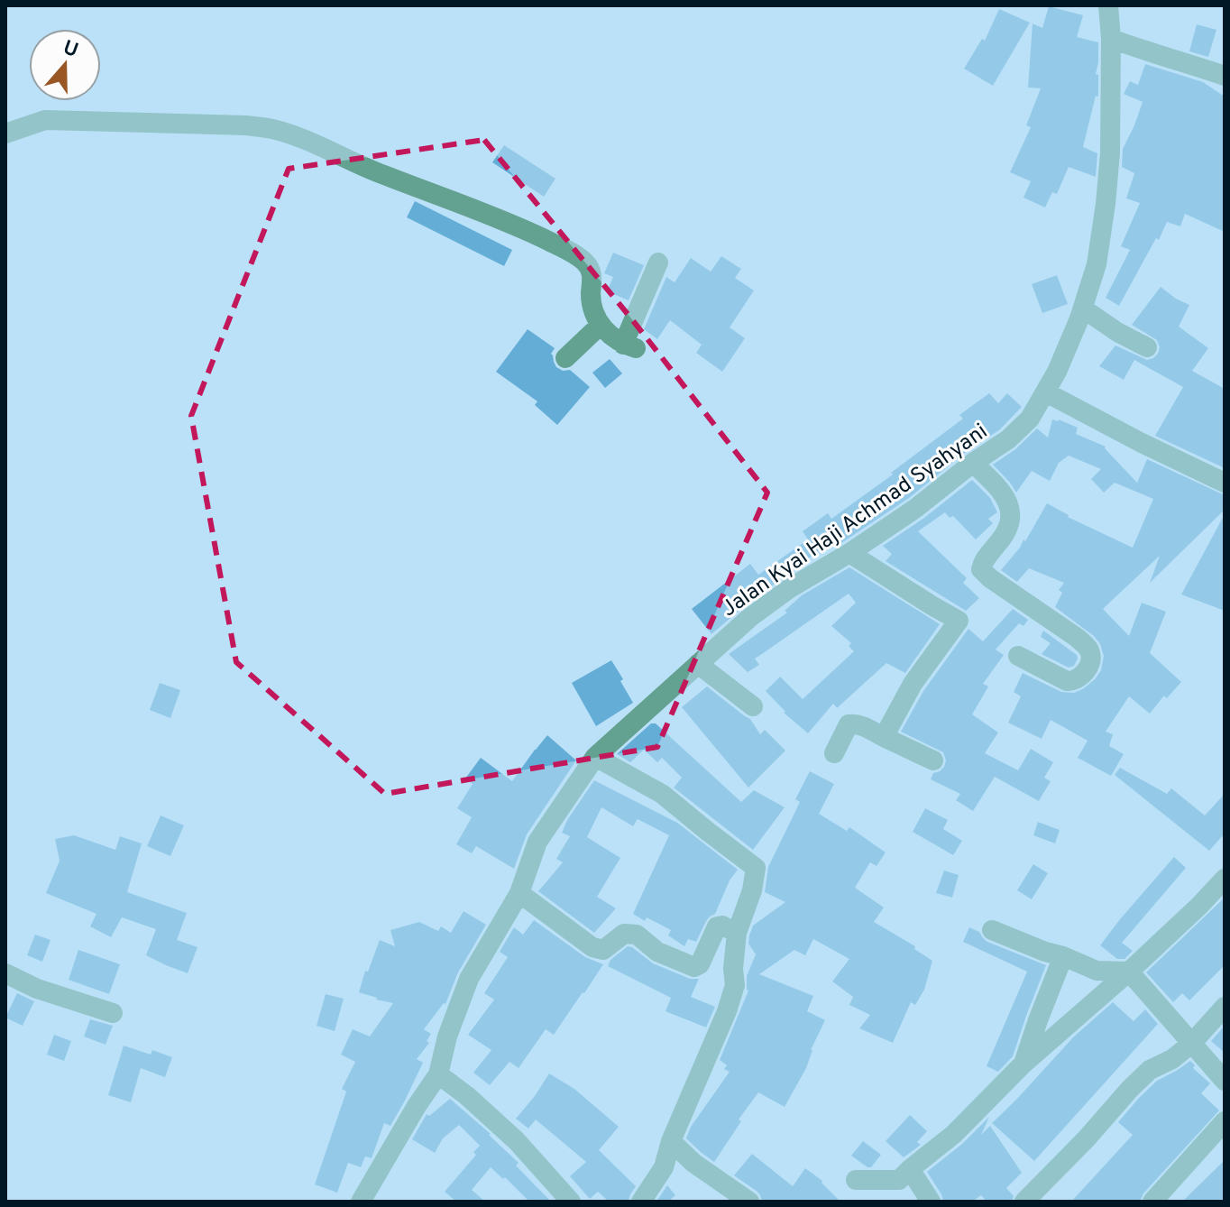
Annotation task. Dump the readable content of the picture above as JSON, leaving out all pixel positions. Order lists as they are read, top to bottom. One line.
{"streets":{"street":["Jalan Kyai Haji Achmad Syahyani"]},"north":"top"}
